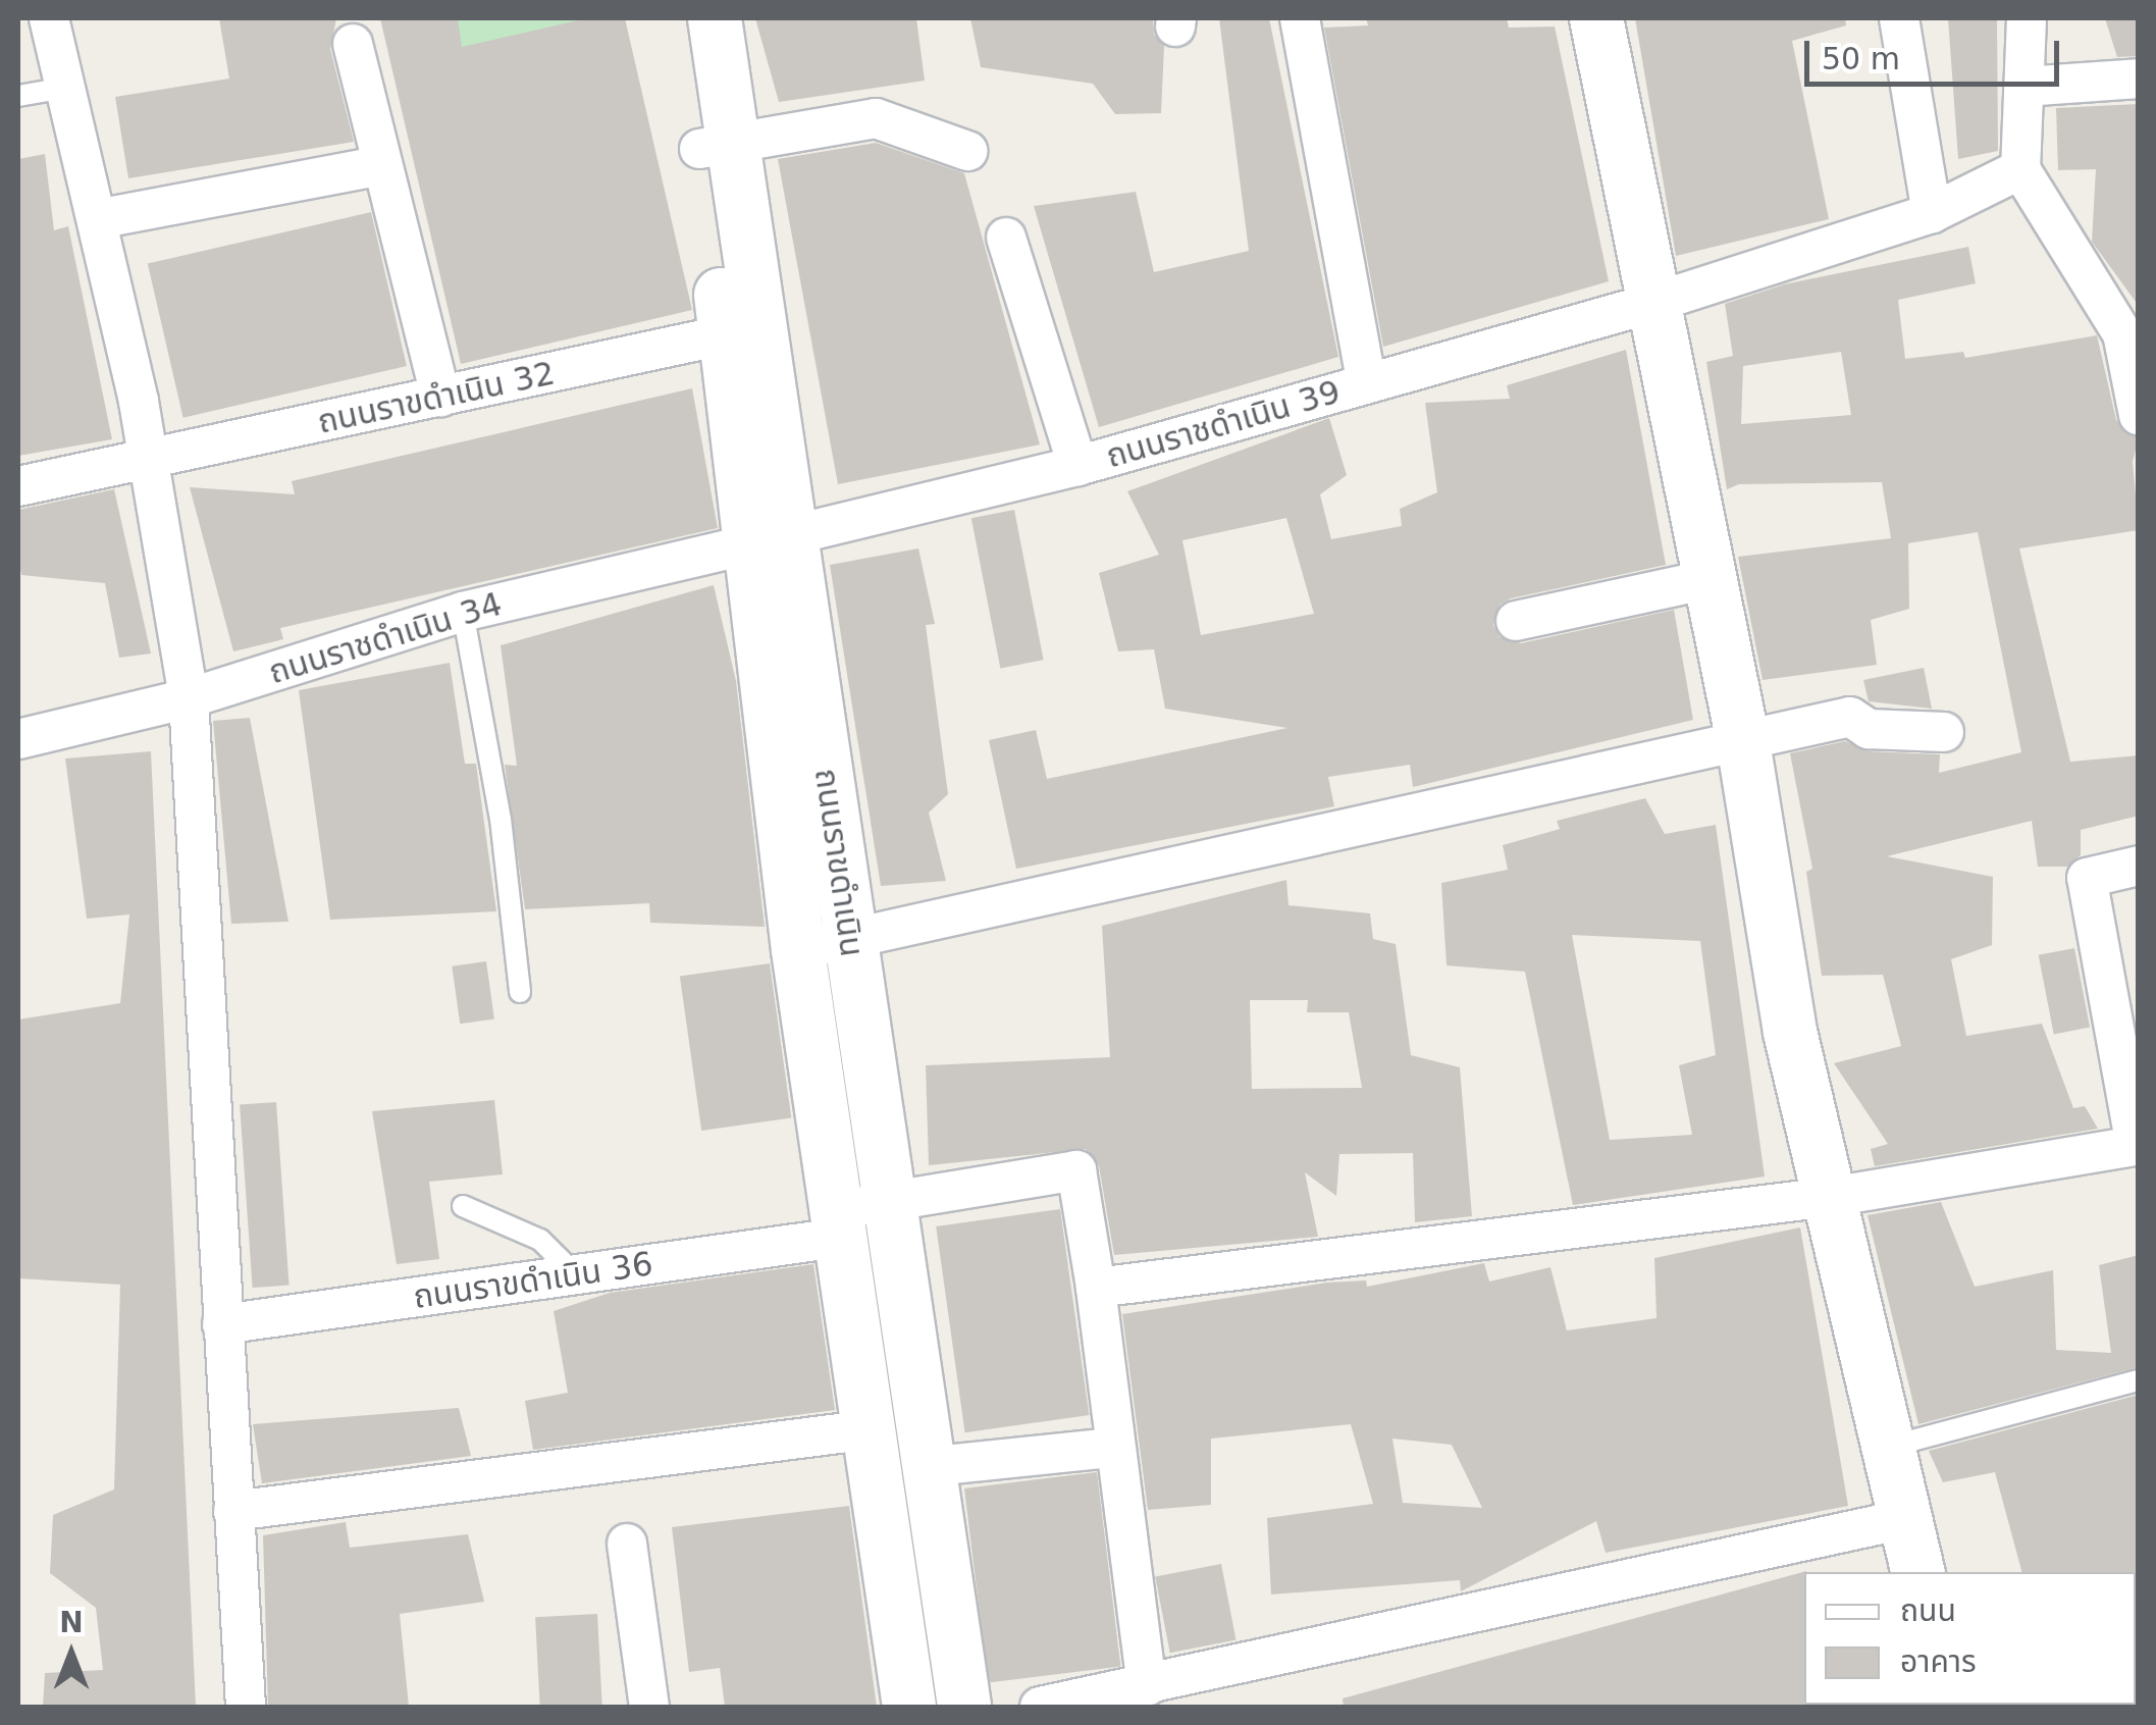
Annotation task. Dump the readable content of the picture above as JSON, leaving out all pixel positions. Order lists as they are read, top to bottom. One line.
{"streets":{"main road":["ถนนราขดำเนิน"],"street":["ถนนราขดำเนิน 32","ถนนราชดำเนิน 39","ถนนราชดำเนิน 34","ถนนราขดำเนิน 36"]},"crossings":[["ถนนราขดำเนิน 32","ถนนราขดำเนิน"],["ถนนราชดำเนิน 39","ถนนราชดำเนิน 34"],["ถนนราชดำเนิน 39","ถนนราขดำเนิน"],["ถนนราชดำเนิน 34","ถนนราขดำเนิน"],["ถนนราขดำเนิน","ถนนราขดำเนิน 36"]],"legend":["ถนน","อาคาร"],"scale_bar":"50 m","north":"top"}
